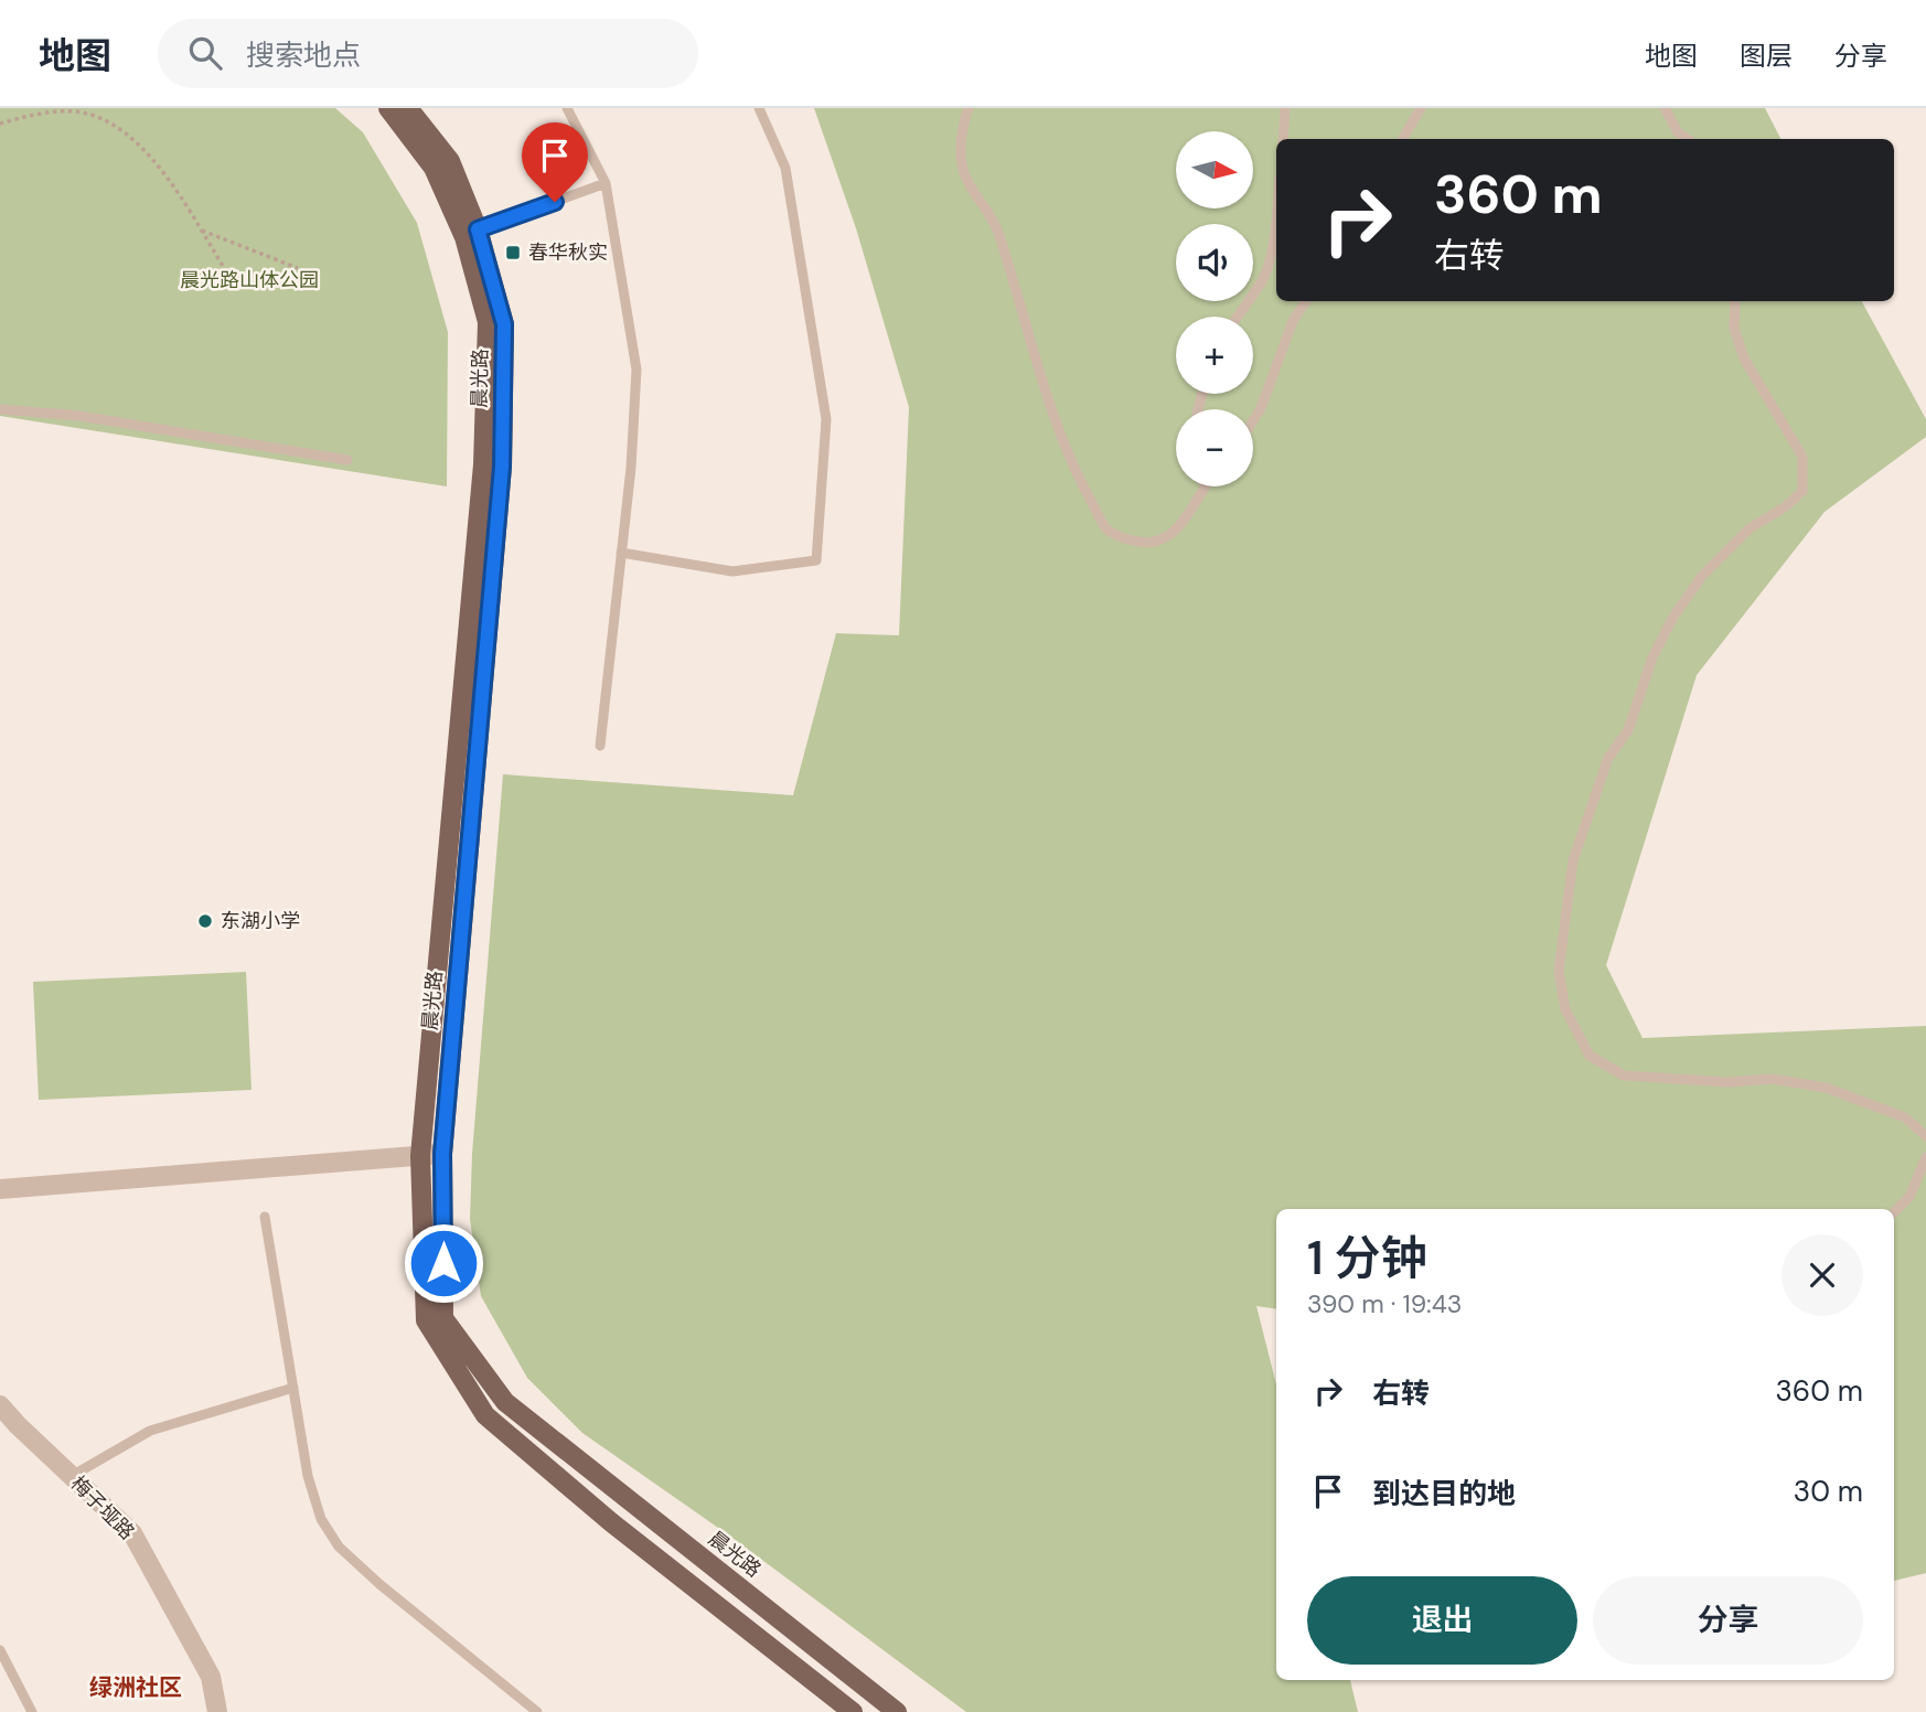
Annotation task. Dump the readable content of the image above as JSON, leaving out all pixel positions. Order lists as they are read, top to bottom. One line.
{"streets":{"main road":["晨光路"],"street":["梅子垭路"]},"districts":["绿洲社区"],"parks":["晨光路山体公园"],"places":{"transit":["春华秋实"],"other":["东湖小学"]},"north":"right","page":{"header":"地图","search":"搜索地点","nav":["地图","图层","分享"],"map_buttons":["+","−"],"turn":["360 m","右转"],"heading":["1 分钟","390 m · 19:43"],"list":[{"name":"右转","value":"360 m"},{"name":"到达目的地","value":"30 m"}],"buttons":["退出","分享"]}}
